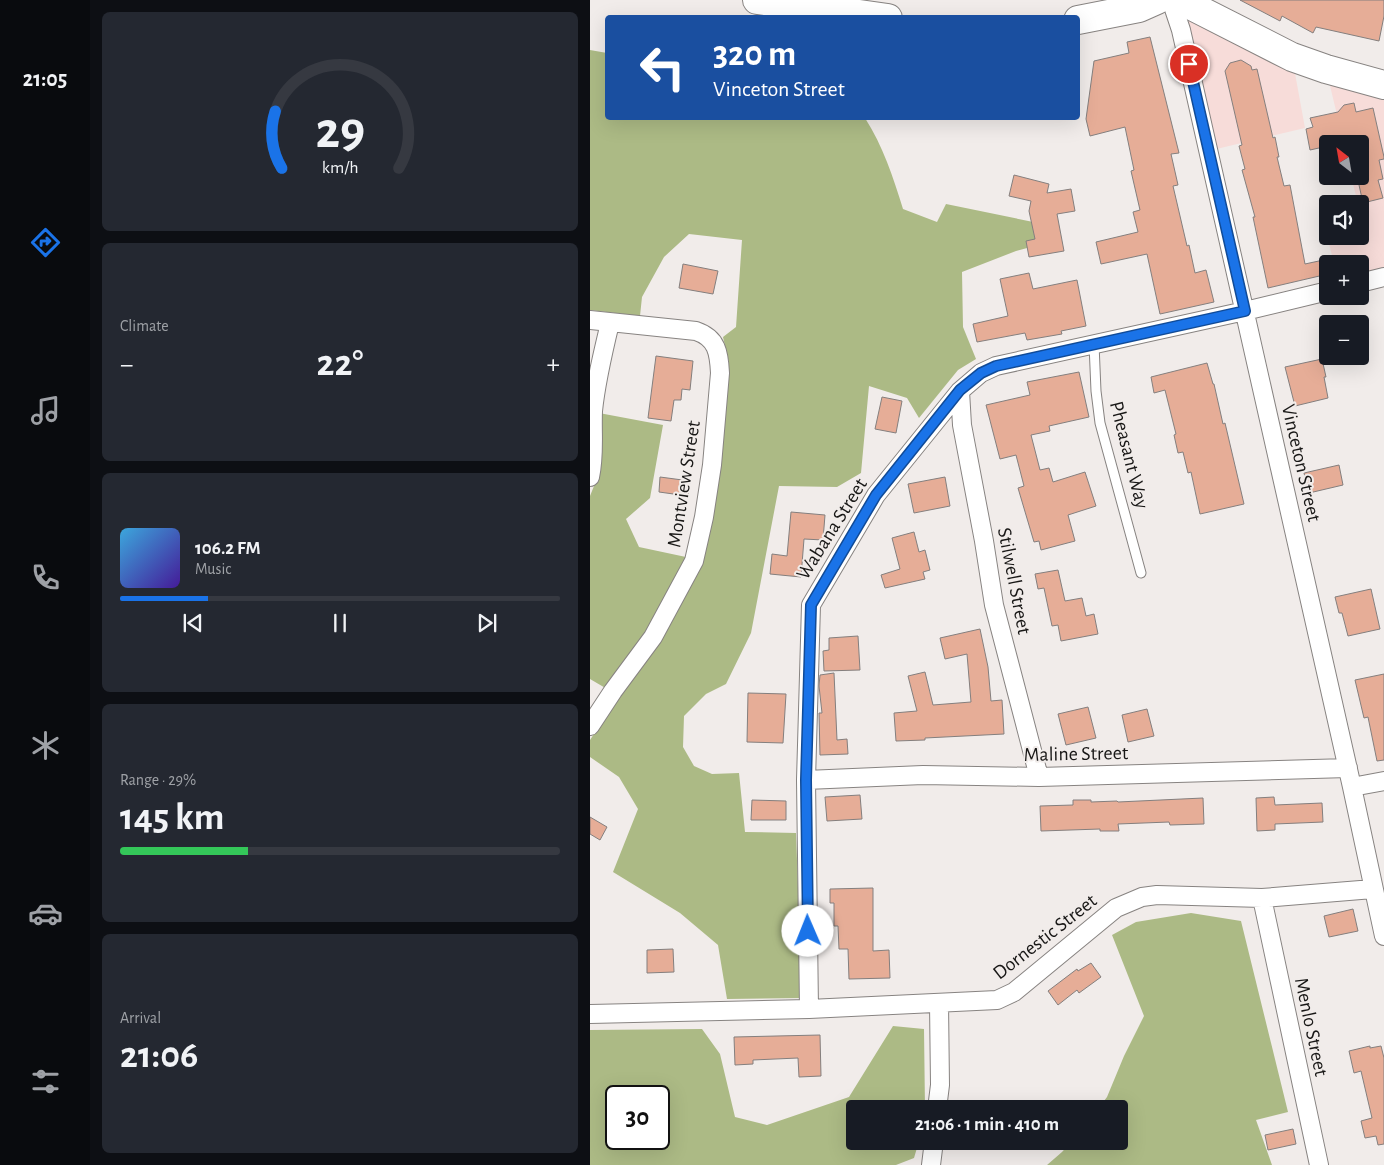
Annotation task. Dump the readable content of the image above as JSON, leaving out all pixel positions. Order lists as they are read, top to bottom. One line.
{"streets":{"street":["Vinceton Street","Montview Street","Wabana Street","Stilwell Street","Maline Street","Dornestic Street","Menlo Street"],"lane":["Pheasant Way"]},"crossings":[["Pheasant Way","Wabana Street"],["Vinceton Street","Wabana Street"],["Vinceton Street","Maline Street"],["Vinceton Street","Dornestic Street"],["Wabana Street","Stilwell Street"],["Wabana Street","Maline Street"],["Wabana Street","Dornestic Street"],["Stilwell Street","Maline Street"],["Dornestic Street","Menlo Street"]],"north":"top left","page":{"tabs":"21:05","turn":["320 m","Vinceton Street"],"map_buttons":["+","−"],"tile":["Climate",["Range · 29%","145 km"],["Arrival","21:06"]],"heat":["−","22°","+"],"song":["106.2 FM","Music"],"limit":"30","trip":"21:06 · 1 min · 410 m","gauge":["29","km/h"]}}
